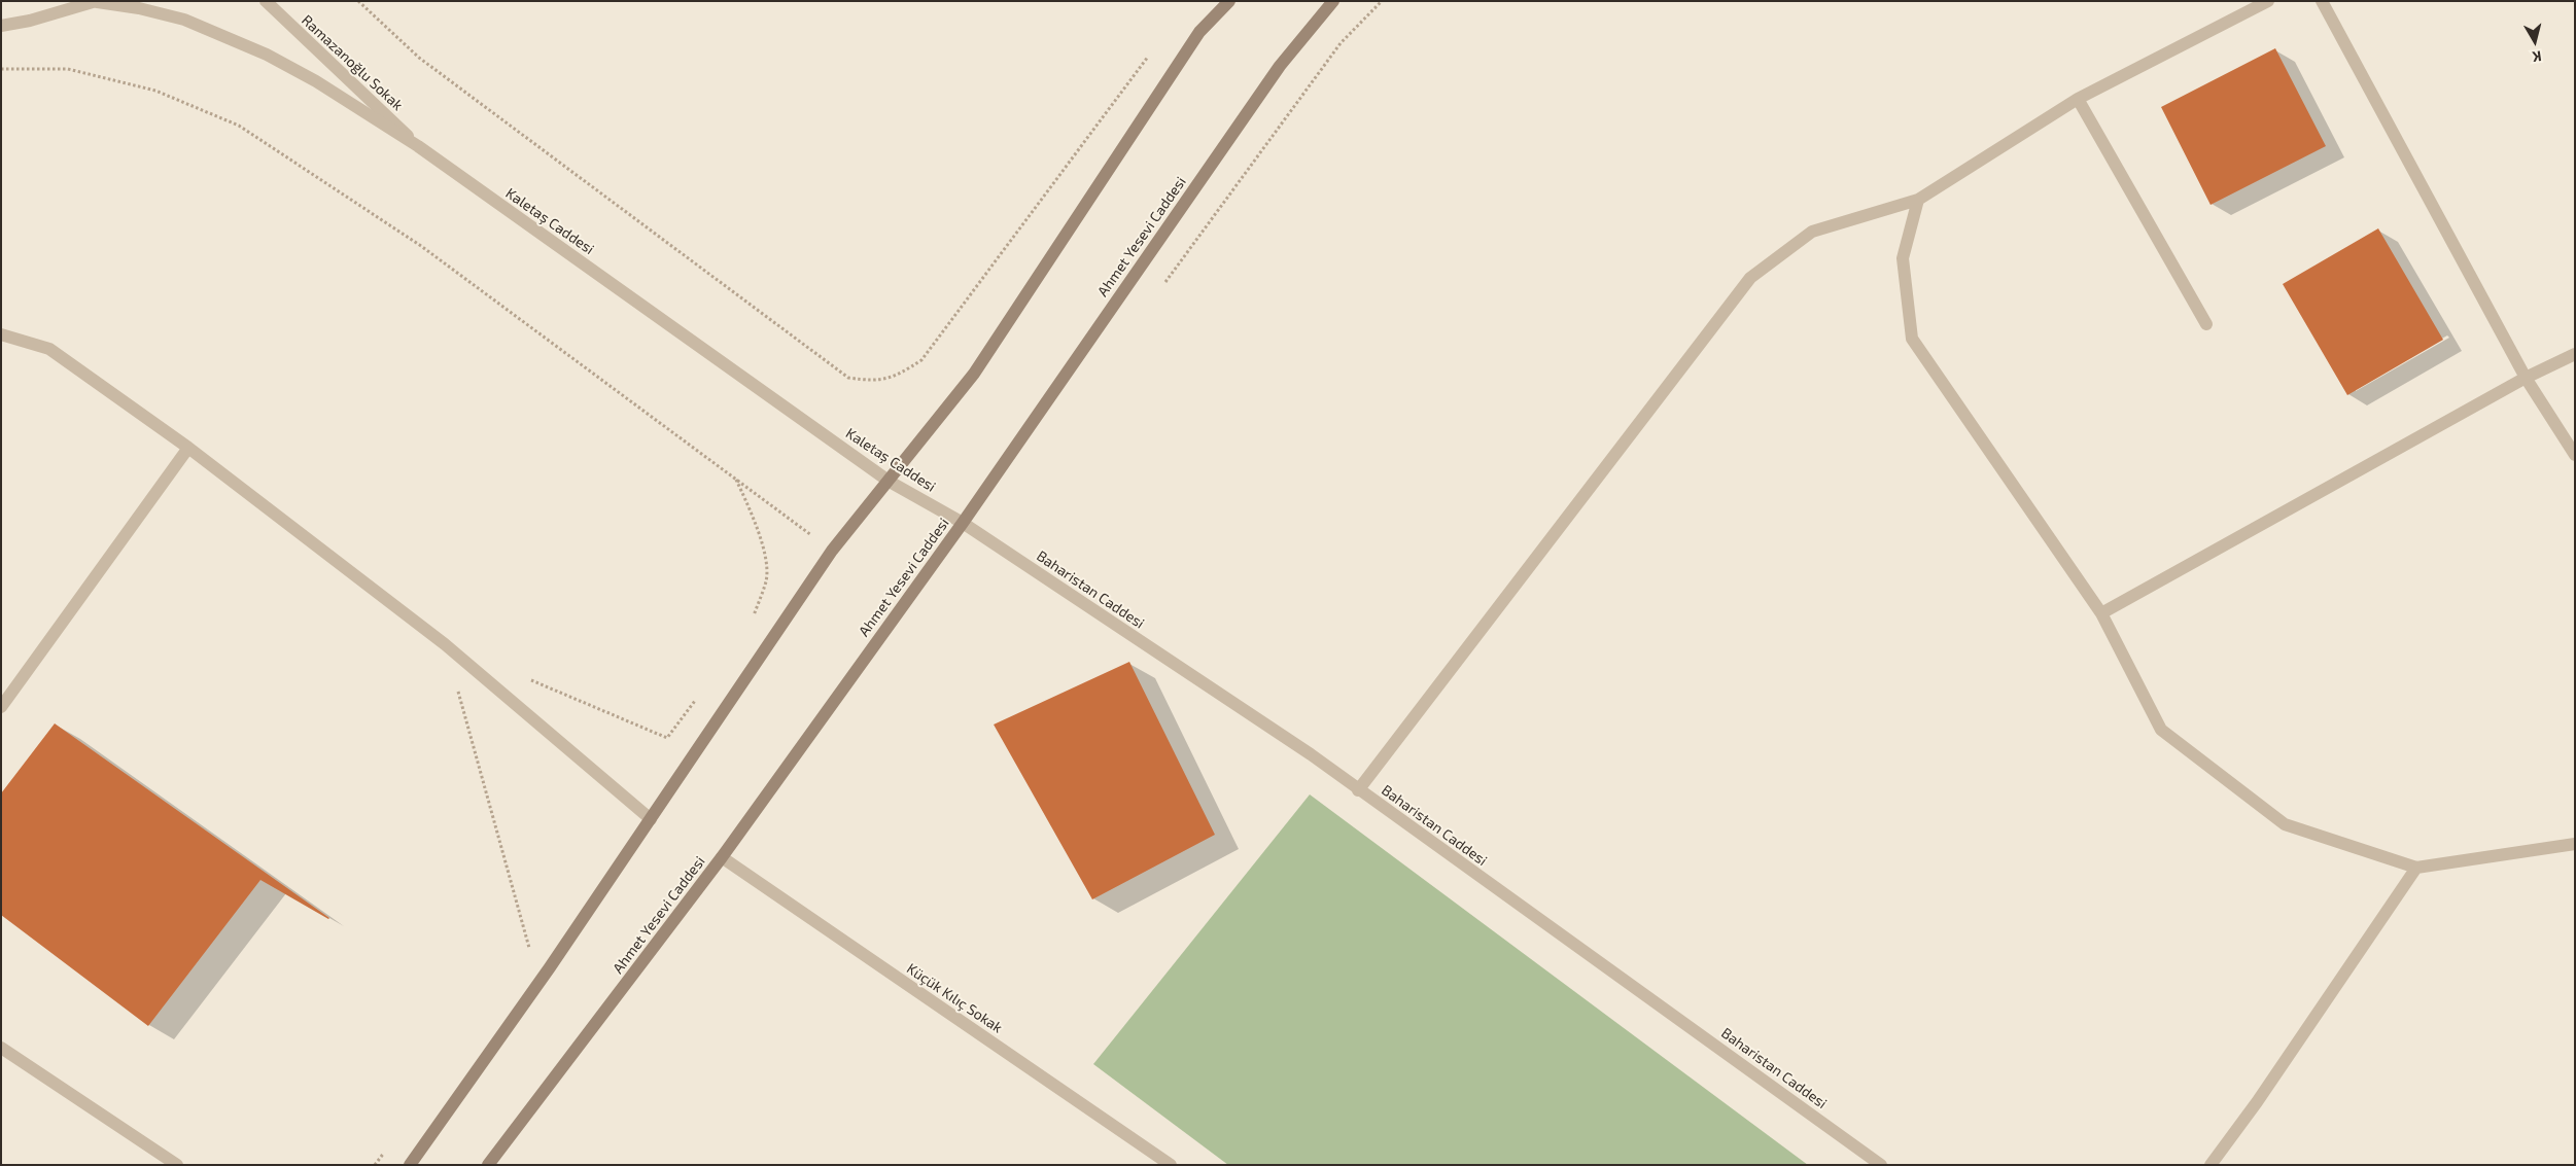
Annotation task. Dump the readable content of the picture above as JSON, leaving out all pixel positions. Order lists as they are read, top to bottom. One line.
{"streets":{"main road":["Ahmet Yesevi Caddesi"],"street":["Ramazanoğlu Sokak","Kaletaş Caddesi","Baharistan Caddesi","Küçük Kılıç Sokak"]},"crossings":[["Ramazanoğlu Sokak","Kaletaş Caddesi"],["Kaletaş Caddesi","Ahmet Yesevi Caddesi"],["Kaletaş Caddesi","Baharistan Caddesi"],["Ahmet Yesevi Caddesi","Baharistan Caddesi"],["Ahmet Yesevi Caddesi","Küçük Kılıç Sokak"]],"north":"bottom"}
